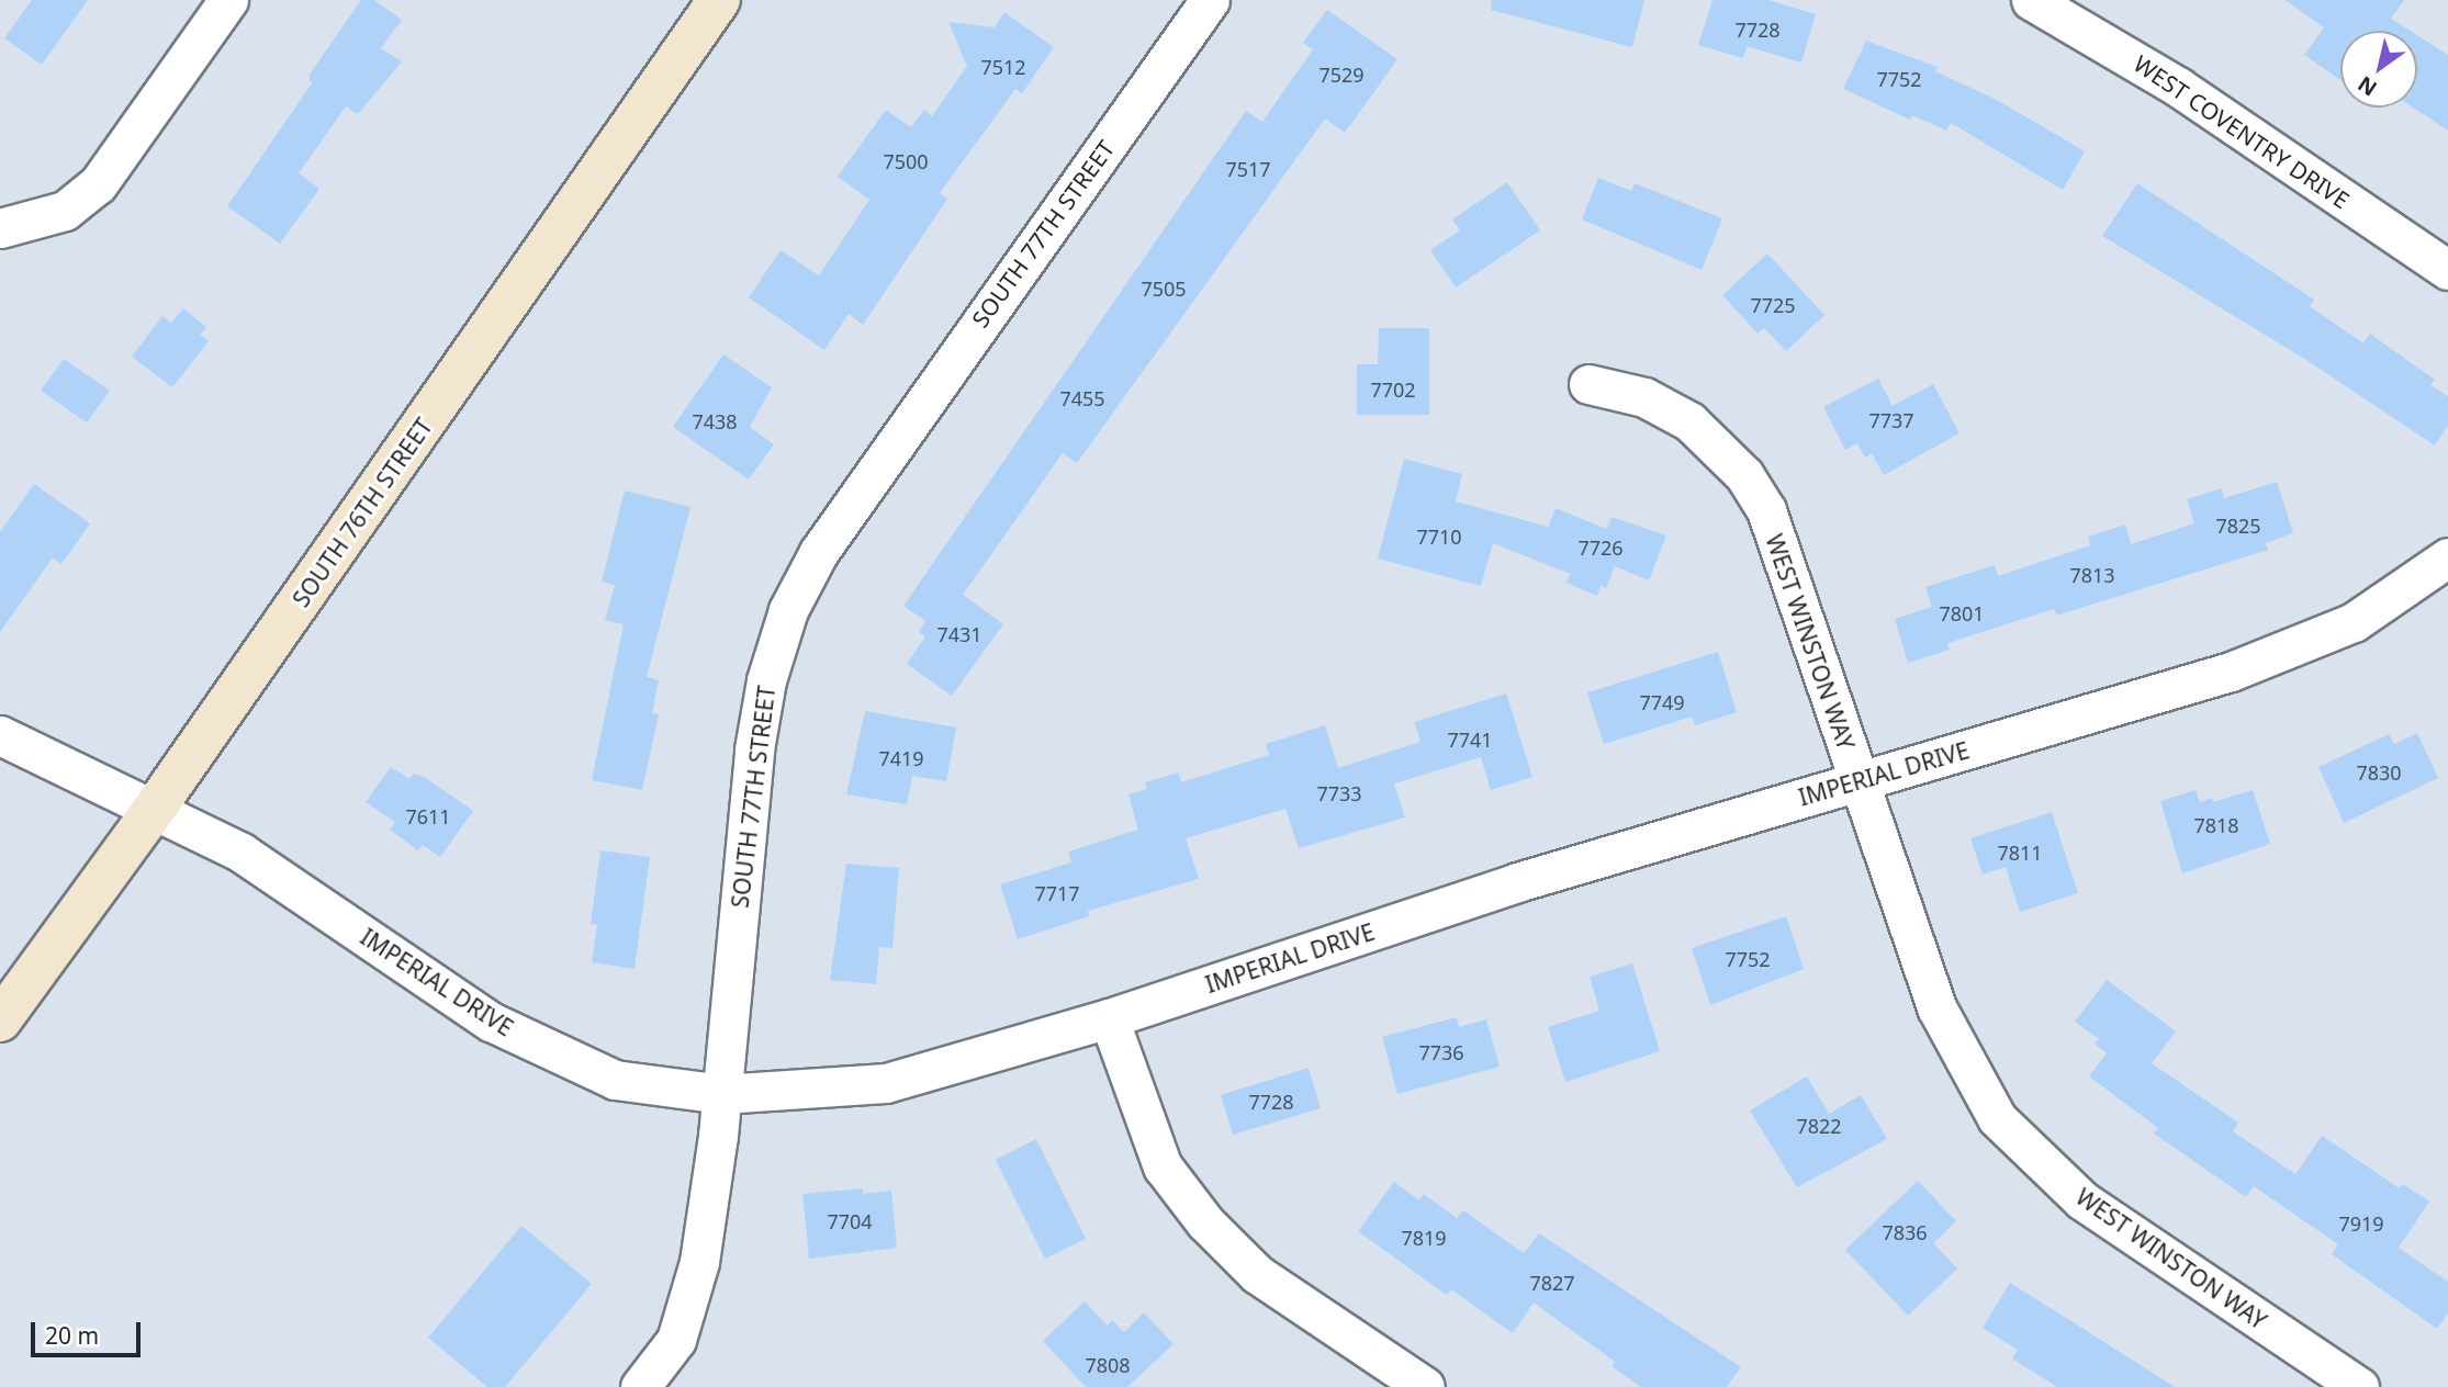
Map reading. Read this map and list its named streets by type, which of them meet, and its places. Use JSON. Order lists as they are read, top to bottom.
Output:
{
  "streets": {
    "main road": ["SOUTH 76TH STREET"],
    "street": [
      "WEST COVENTRY DRIVE",
      "SOUTH 77TH STREET",
      "WEST WINSTON WAY",
      "IMPERIAL DRIVE"
    ]
  },
  "crossings": [
    ["SOUTH 77TH STREET", "IMPERIAL DRIVE"],
    ["SOUTH 76TH STREET", "IMPERIAL DRIVE"],
    ["WEST WINSTON WAY", "IMPERIAL DRIVE"]
  ],
  "house_numbers": [
    "7728",
    "7512",
    "7529",
    "7752",
    "7500",
    "7517",
    "7505",
    "7725",
    "7702",
    "7455",
    "7737",
    "7438",
    "7825",
    "7710",
    "7726",
    "7813",
    "7801",
    "7431",
    "7749",
    "7741",
    "7419",
    "7830",
    "7733",
    "7611",
    "7818",
    "7811",
    "7717",
    "7752",
    "7736",
    "7728",
    "7822",
    "7704",
    "7919",
    "7836",
    "7819",
    "7827",
    "7808"
  ],
  "scale_bar": "20 m",
  "north": "bottom left"
}
